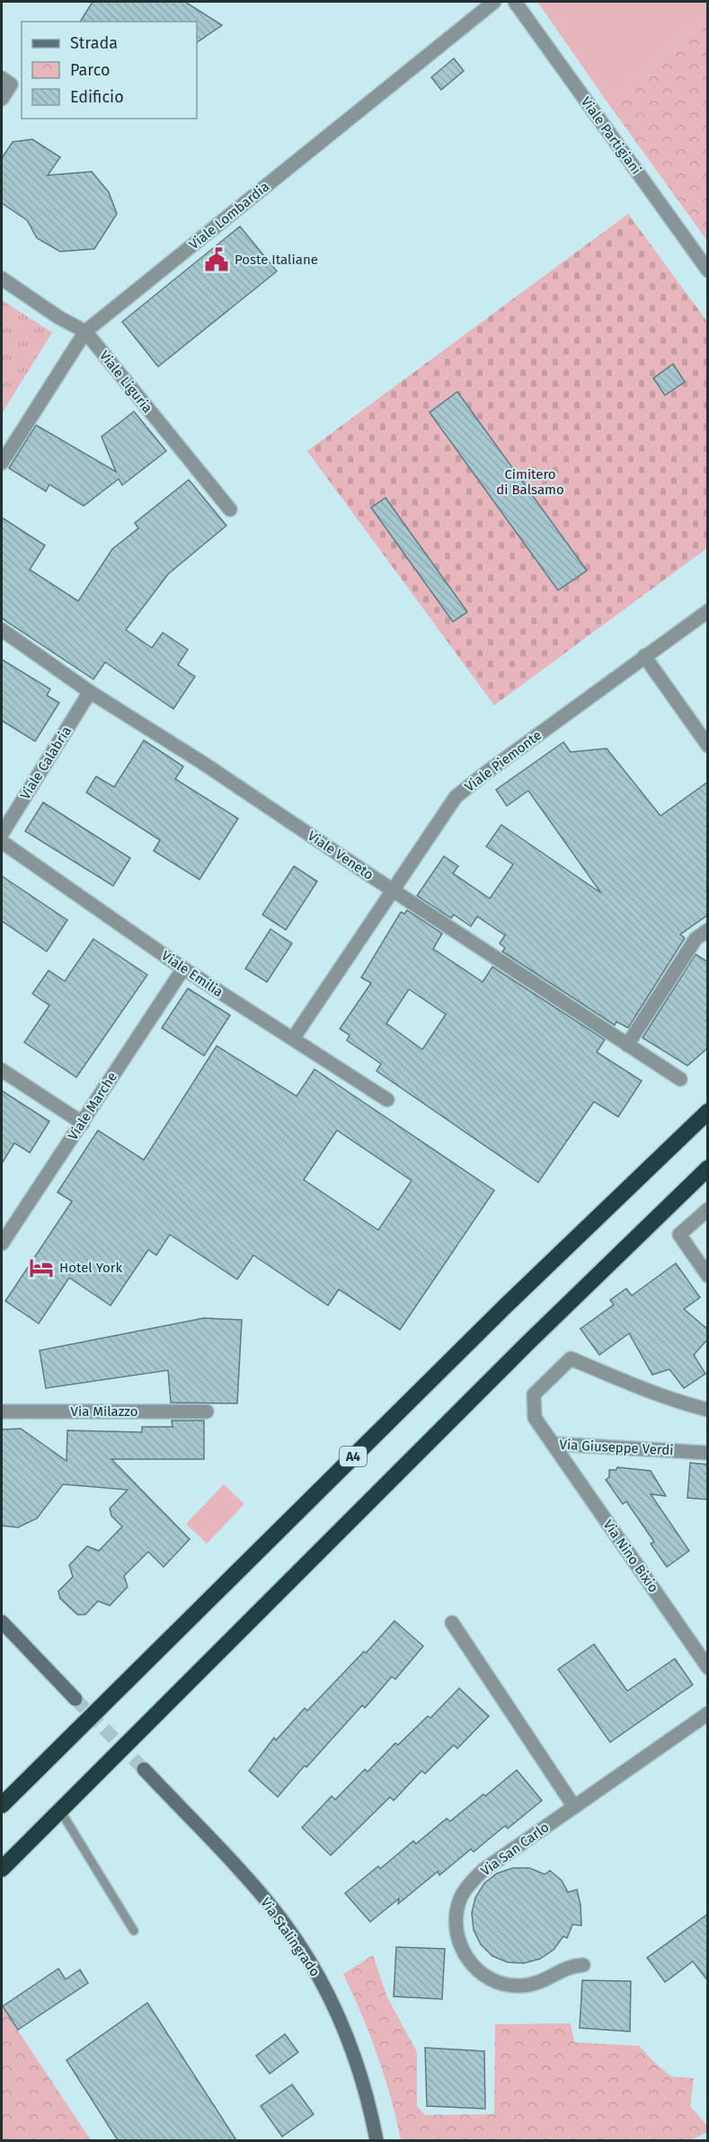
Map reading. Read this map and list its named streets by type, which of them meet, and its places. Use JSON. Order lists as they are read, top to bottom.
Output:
{
  "streets": {
    "highway": ["A4"],
    "main road": ["Via Stalingrado"],
    "street": [
      "Viale Partigiani",
      "Viale Lombardia",
      "Viale Liguria",
      "Viale Piemonte",
      "Viale Calabria",
      "Viale Veneto",
      "Viale Emilia",
      "Viale Marche",
      "Via Milazzo",
      "Via Giuseppe Verdi",
      "Via Nino Bixio",
      "Via San Carlo"
    ]
  },
  "crossings": [
    ["Viale Lombardia", "Viale Liguria"],
    ["Viale Piemonte", "Viale Veneto"],
    ["Viale Piemonte", "Viale Emilia"],
    ["Viale Calabria", "Viale Veneto"],
    ["Viale Emilia", "Viale Marche"],
    ["Via Giuseppe Verdi", "Via Nino Bixio"]
  ],
  "parks": ["Cimitero di Balsamo"],
  "places": {
    "public building": ["Poste Italiane"],
    "hotel": ["Hotel York"]
  },
  "legend": ["Strada", "Parco", "Edificio"]
}
